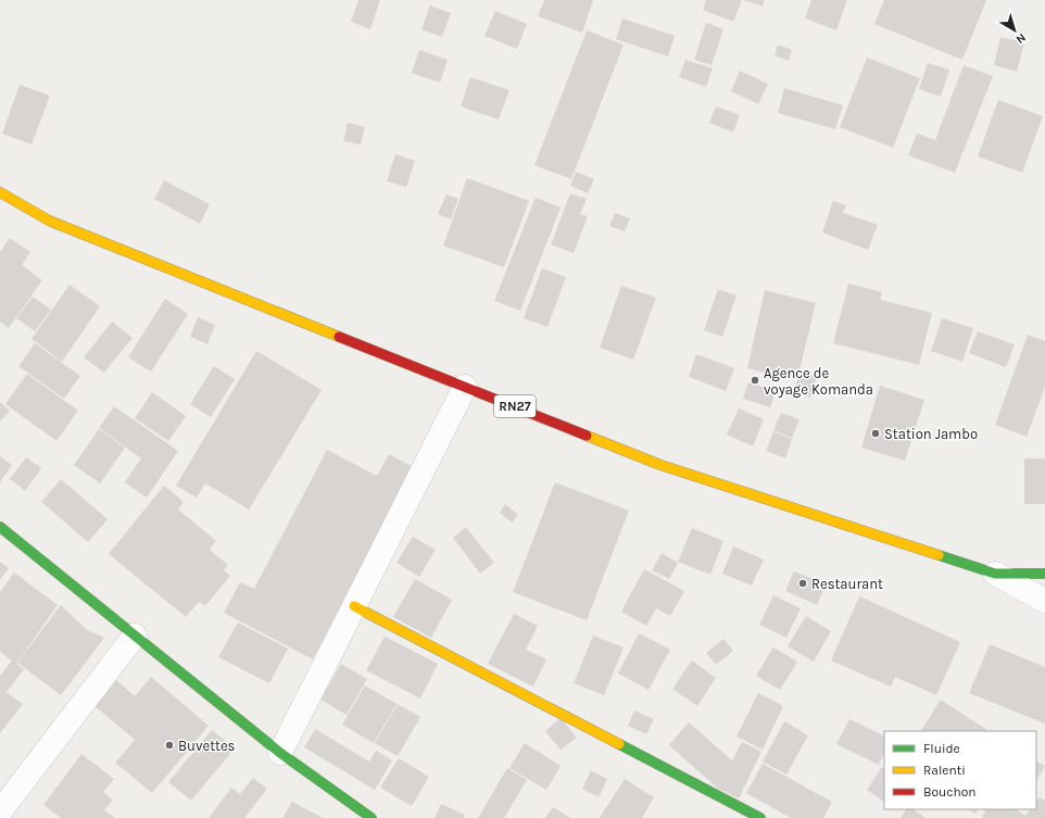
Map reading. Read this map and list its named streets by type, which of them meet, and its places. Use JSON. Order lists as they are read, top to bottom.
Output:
{
  "streets": {
    "main road": ["RN27"]
  },
  "places": [
    "Agence de voyage Komanda",
    "Station Jambo",
    "Restaurant",
    "Buvettes"
  ],
  "legend": ["Fluide", "Ralenti", "Bouchon"],
  "north": "bottom right"
}
